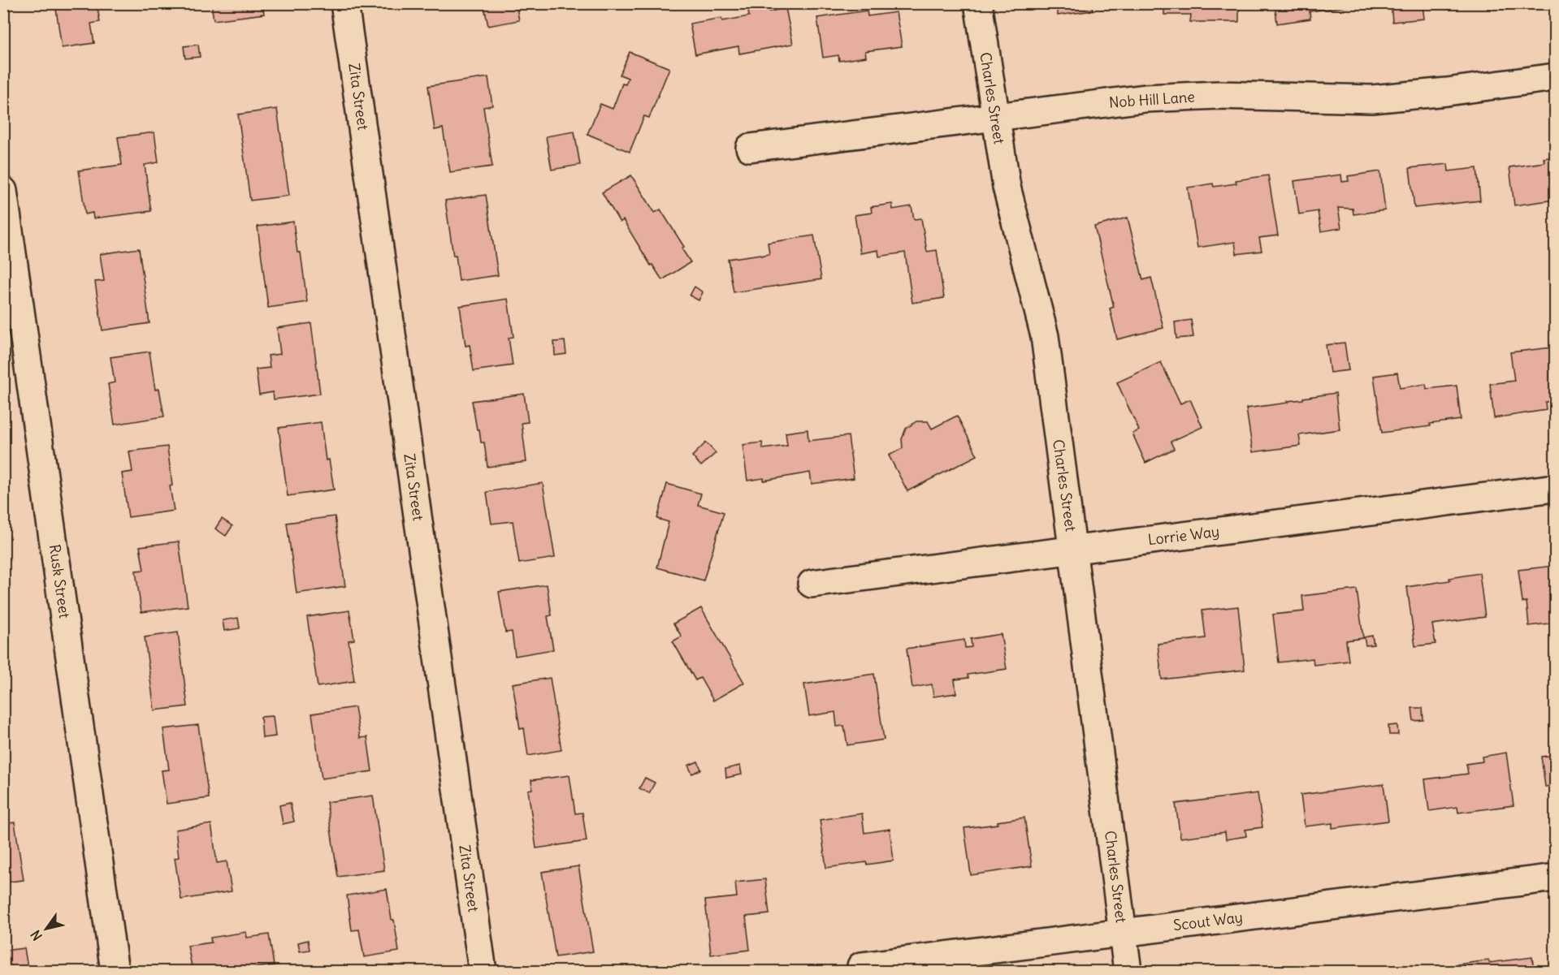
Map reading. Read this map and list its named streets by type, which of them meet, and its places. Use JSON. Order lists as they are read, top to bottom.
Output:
{
  "streets": {
    "street": [
      "Zita Street",
      "Charles Street",
      "Nob Hill Lane",
      "Lorrie Way",
      "Rusk Street",
      "Scout Way"
    ]
  },
  "crossings": [
    ["Charles Street", "Nob Hill Lane"],
    ["Charles Street", "Lorrie Way"],
    ["Charles Street", "Scout Way"]
  ],
  "north": "bottom left"
}
